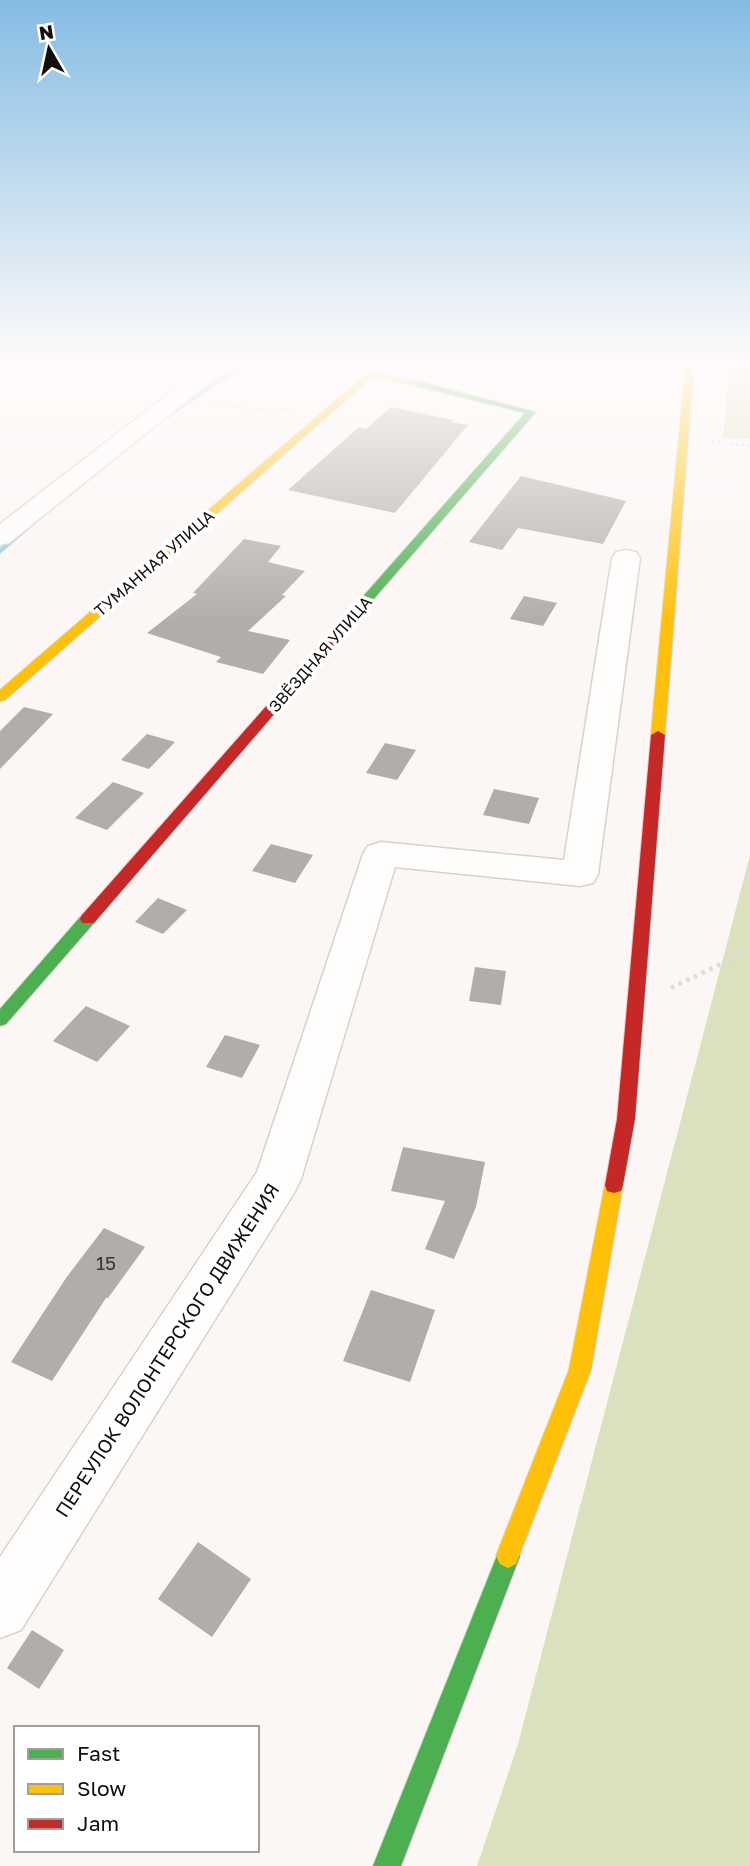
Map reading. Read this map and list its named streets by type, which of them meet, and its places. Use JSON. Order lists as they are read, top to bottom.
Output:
{
  "streets": {
    "street": ["ТУМАННАЯ УЛИЦА", "ЗВЁЗДНАЯ УЛИЦА", "ПЕРЕУЛОК ВОЛОНТЕРСКОГО ДВИЖЕНИЯ"]
  },
  "house_numbers": ["15"],
  "legend": ["Fast", "Slow", "Jam"],
  "north": "top"
}
